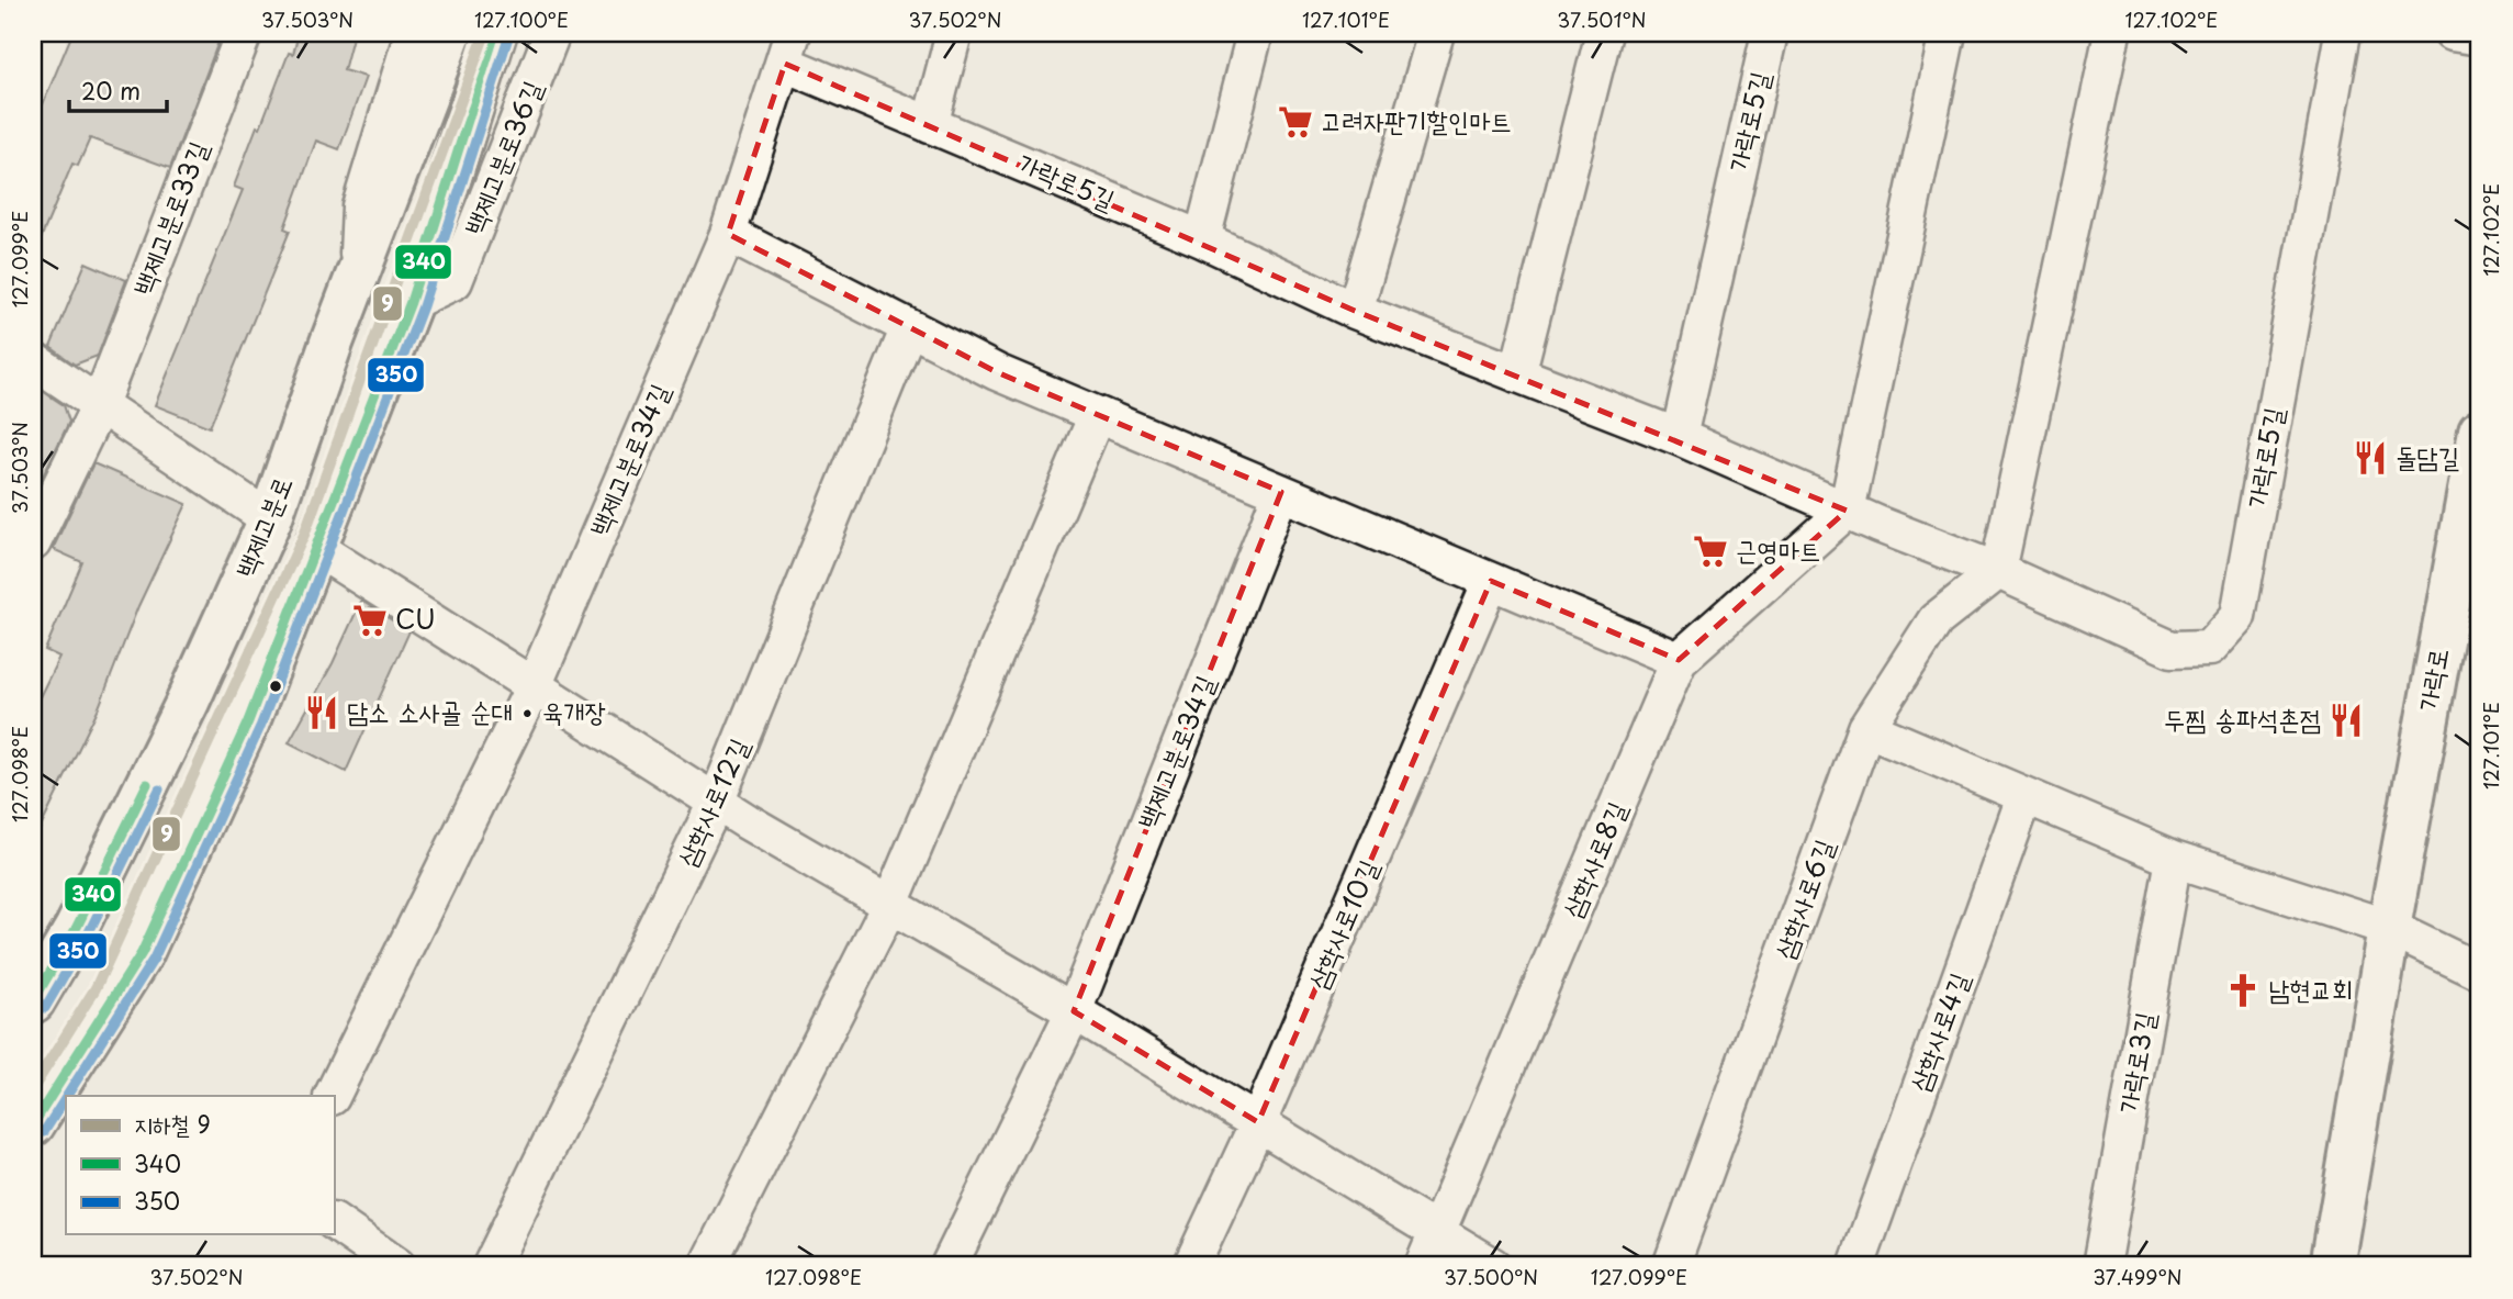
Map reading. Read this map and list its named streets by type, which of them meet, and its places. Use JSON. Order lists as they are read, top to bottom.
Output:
{
  "streets": {
    "main road": ["백제고분로", "가락로"],
    "street": [
      "가락로5길",
      "백제고분로36길",
      "백제고분로33길",
      "백제고분로34길",
      "삼학사로12길",
      "삼학사로8길",
      "삼학사로6길",
      "삼학사로10길",
      "삼학사로4길",
      "가락로3길"
    ]
  },
  "crossings": [
    ["가락로5길", "백제고분로34길"],
    ["가락로5길", "삼학사로8길"],
    ["가락로5길", "삼학사로6길"],
    ["백제고분로36길", "백제고분로"]
  ],
  "places": {
    "supermarket": ["고려자판기할인마트", "근영마트", "CU"],
    "restaurant": ["돌담길", "담소 소사골 순대 • 육개장", "두찜 송파석촌점"],
    "church": ["남현교회"]
  },
  "lines": ["metro line 9", "transit line 340", "transit line 350"],
  "legend": ["지하철 9", "340", "350"],
  "scale_bar": "20 m",
  "coordinates": [
    "37.503°N",
    "127.100°E",
    "37.502°N",
    "127.101°E",
    "37.501°N",
    "127.102°E",
    "127.099°E",
    "127.098°E",
    "37.500°N",
    "37.499°N"
  ]
}
